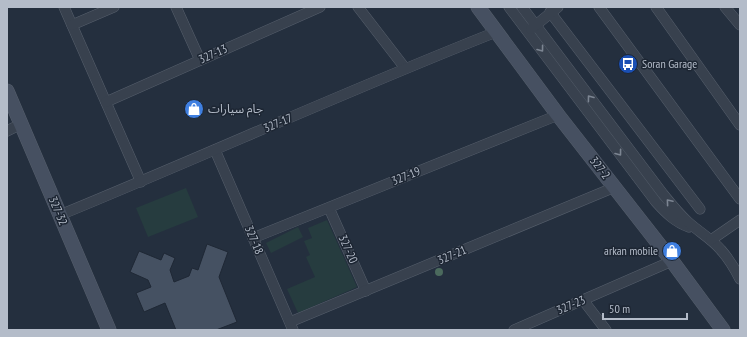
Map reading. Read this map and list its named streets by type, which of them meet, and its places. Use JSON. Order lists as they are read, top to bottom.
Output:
{
  "streets": {
    "street": [
      "327-13",
      "327-17",
      "327-2",
      "327-19",
      "327-32",
      "327-18",
      "327-20",
      "327-21",
      "327-23"
    ]
  },
  "crossings": [
    ["327-17", "327-2"],
    ["327-17", "327-32"],
    ["327-17", "327-18"],
    ["327-2", "327-19"],
    ["327-2", "327-21"],
    ["327-2", "327-23"],
    ["327-19", "327-18"],
    ["327-19", "327-20"],
    ["327-18", "327-21"],
    ["327-20", "327-21"]
  ],
  "places": {
    "bus stop": ["Soran Garage"],
    "shop": ["جام سيارات", "arkan mobile"]
  },
  "scale_bar": "50 m"
}
